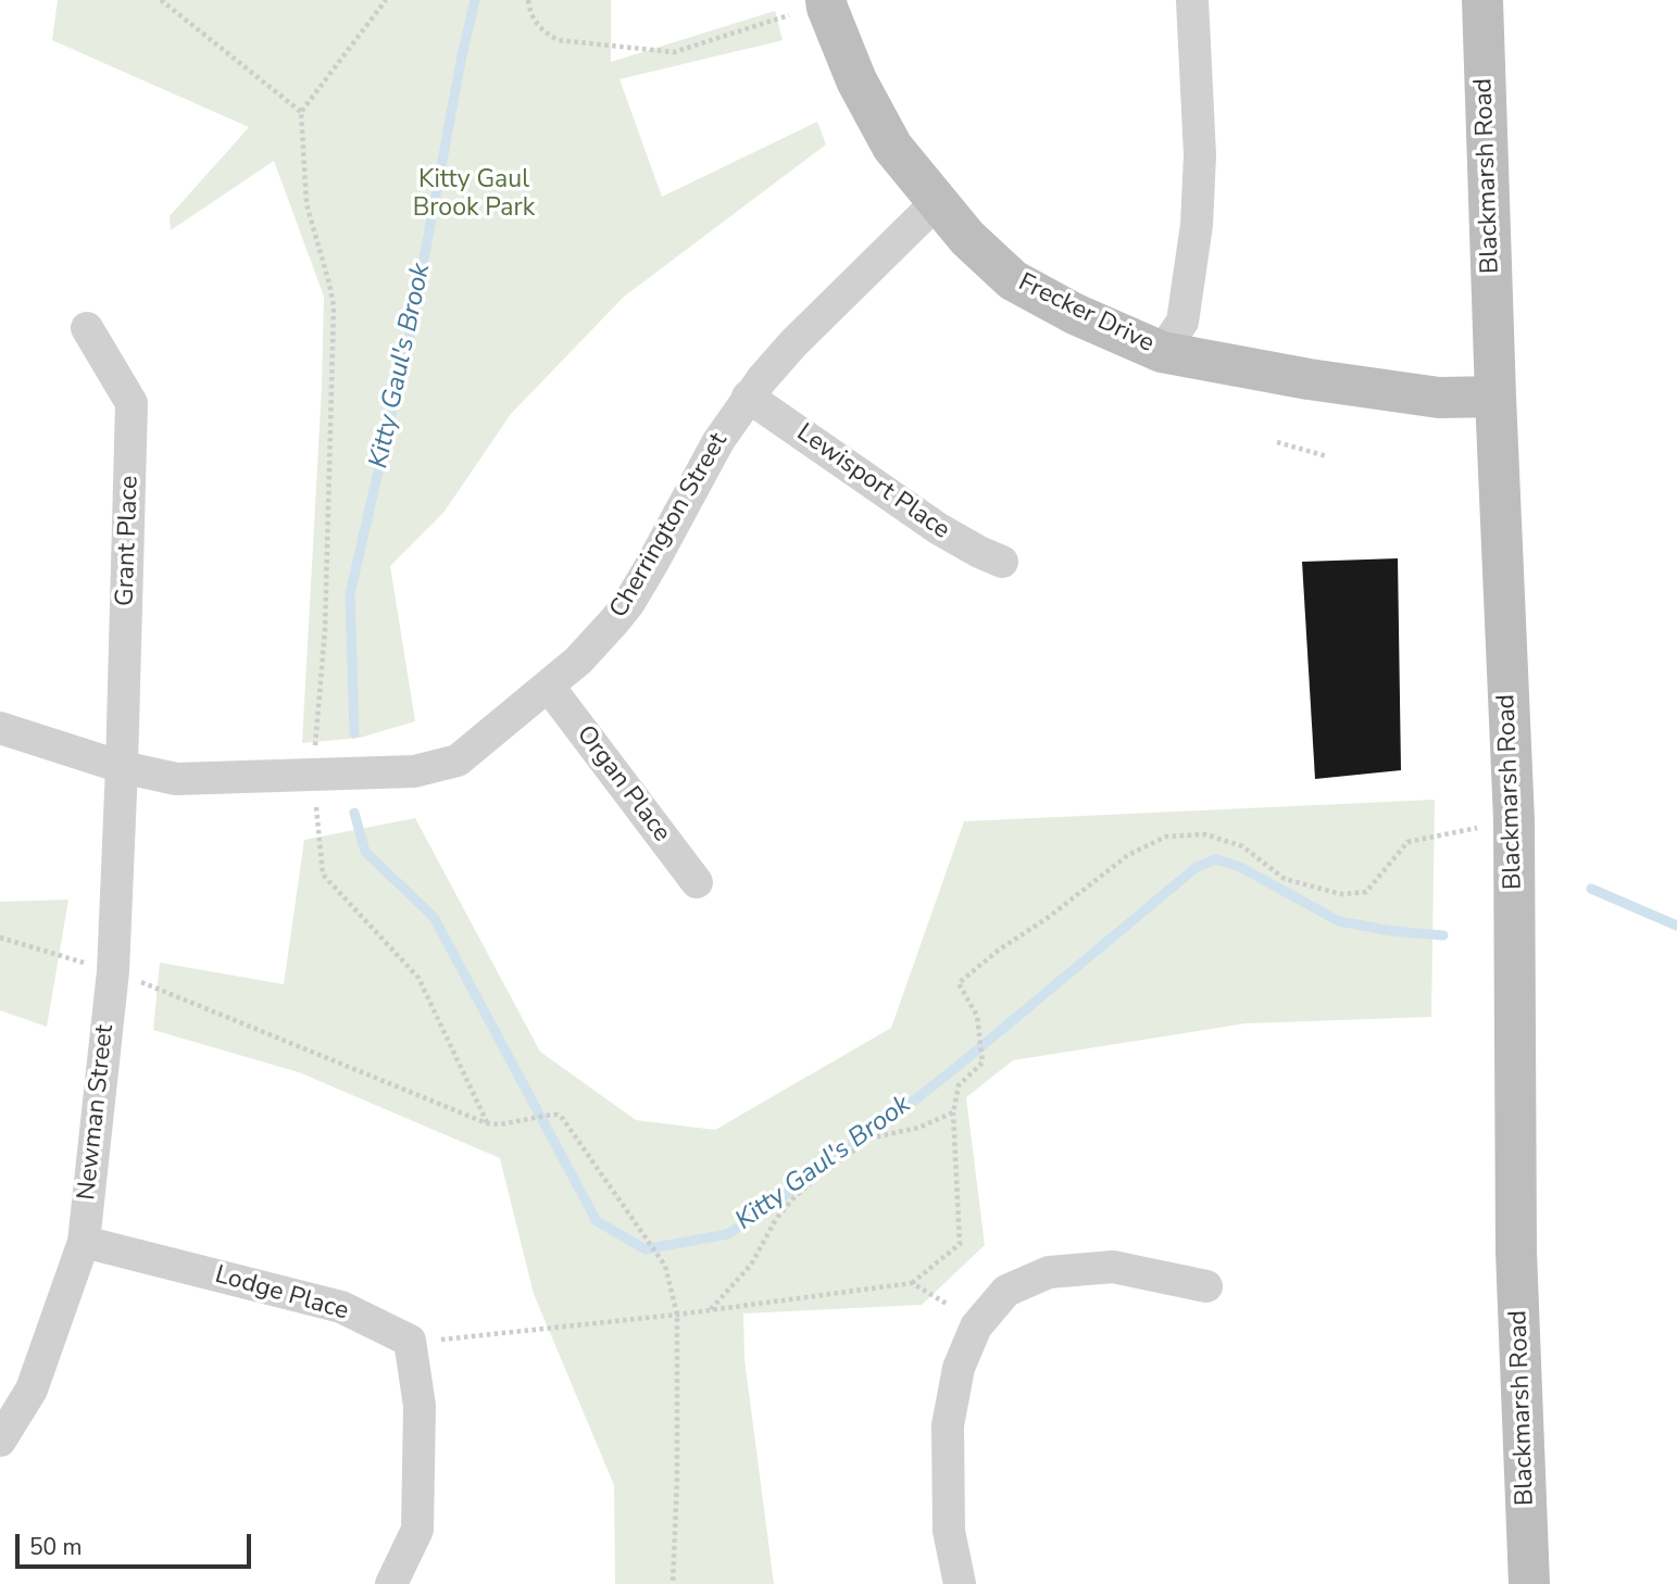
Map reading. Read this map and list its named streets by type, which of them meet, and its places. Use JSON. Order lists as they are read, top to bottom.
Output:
{
  "streets": {
    "main road": ["Blackmarsh Road", "Frecker Drive"],
    "street": [
      "Lewisport Place",
      "Cherrington Street",
      "Grant Place",
      "Organ Place",
      "Newman Street",
      "Lodge Place"
    ]
  },
  "crossings": [
    ["Blackmarsh Road", "Frecker Drive"],
    ["Frecker Drive", "Cherrington Street"],
    ["Lewisport Place", "Cherrington Street"],
    ["Cherrington Street", "Grant Place"],
    ["Cherrington Street", "Organ Place"],
    ["Cherrington Street", "Newman Street"],
    ["Grant Place", "Newman Street"],
    ["Newman Street", "Lodge Place"]
  ],
  "water": ["Kitty Gaul's Brook"],
  "parks": ["Kitty Gaul Brook Park"],
  "scale_bar": "50 m"
}
